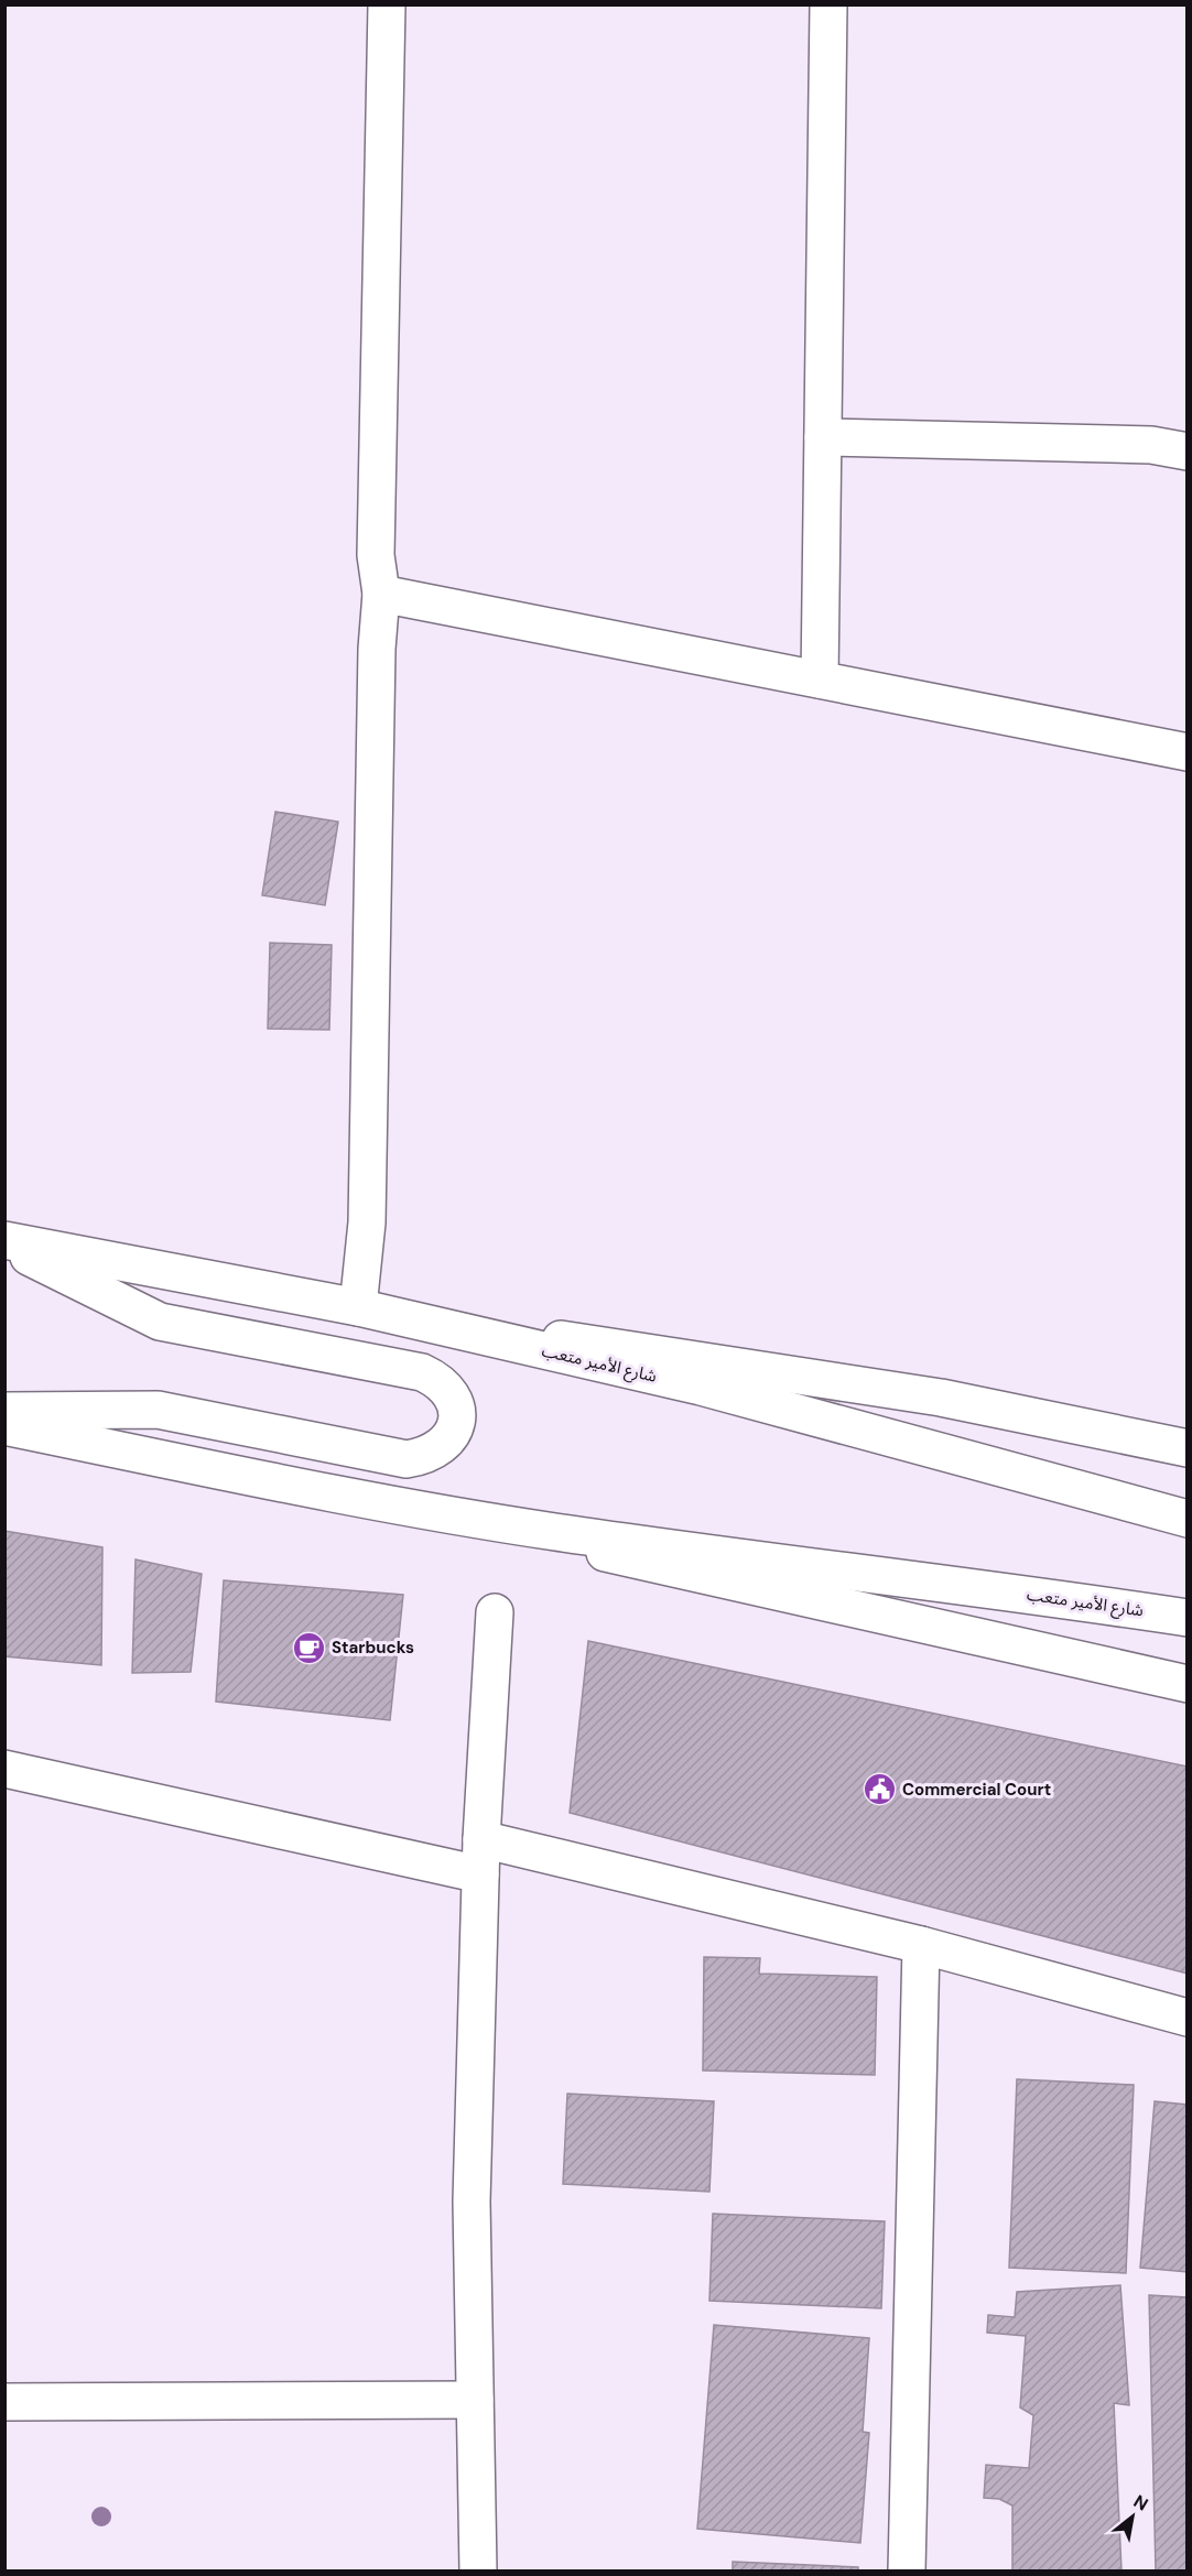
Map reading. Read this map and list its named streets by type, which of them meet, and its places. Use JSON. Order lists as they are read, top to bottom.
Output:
{
  "streets": {
    "street": ["شارع الأمير متعب"]
  },
  "places": {
    "cafe": ["Starbucks"],
    "public building": ["Commercial Court"]
  },
  "north": "top right"
}
